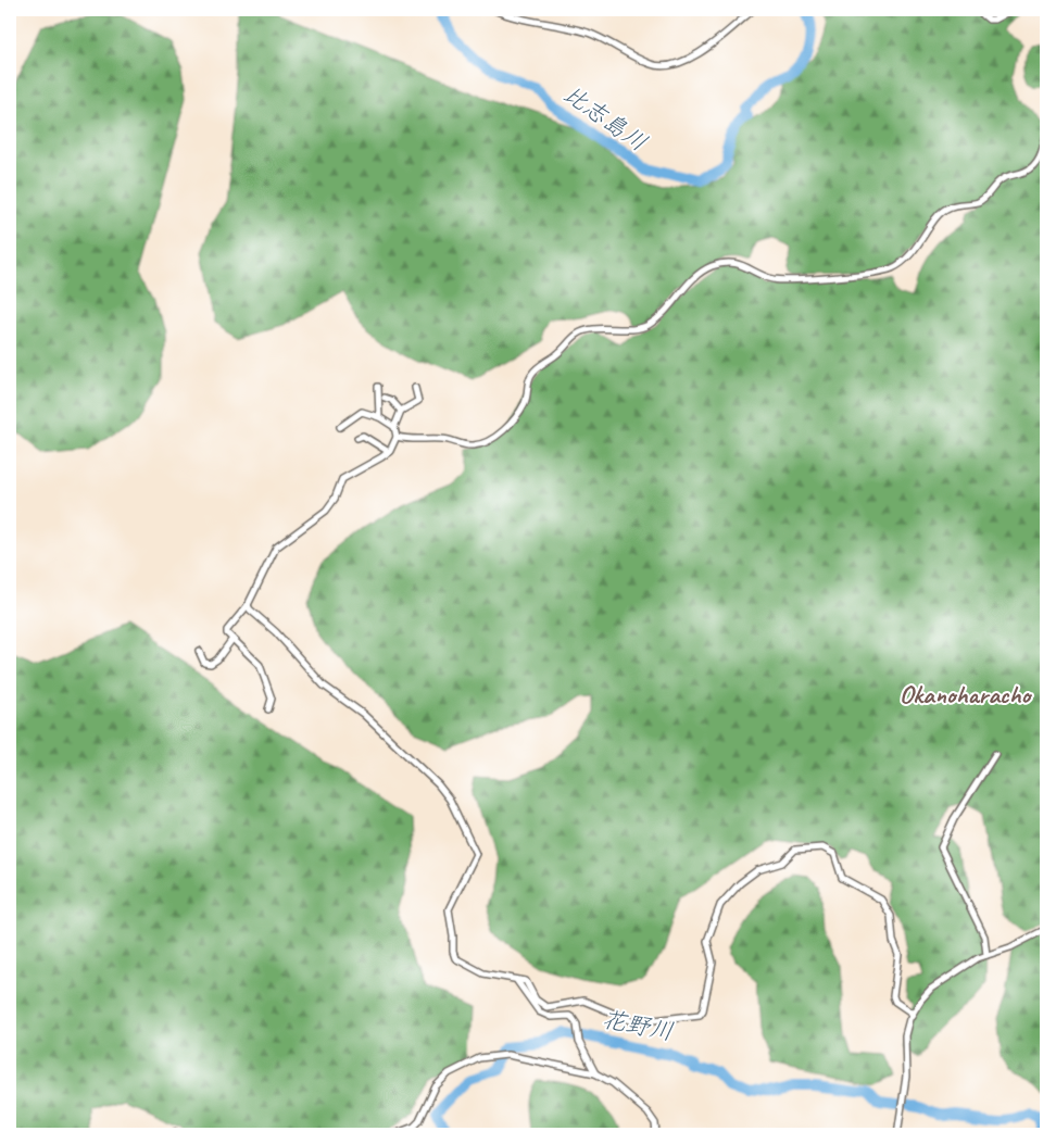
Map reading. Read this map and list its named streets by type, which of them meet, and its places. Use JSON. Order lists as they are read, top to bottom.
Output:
{
  "districts": ["Okanoharacho"],
  "water": ["比志島川", "花野川"]
}
